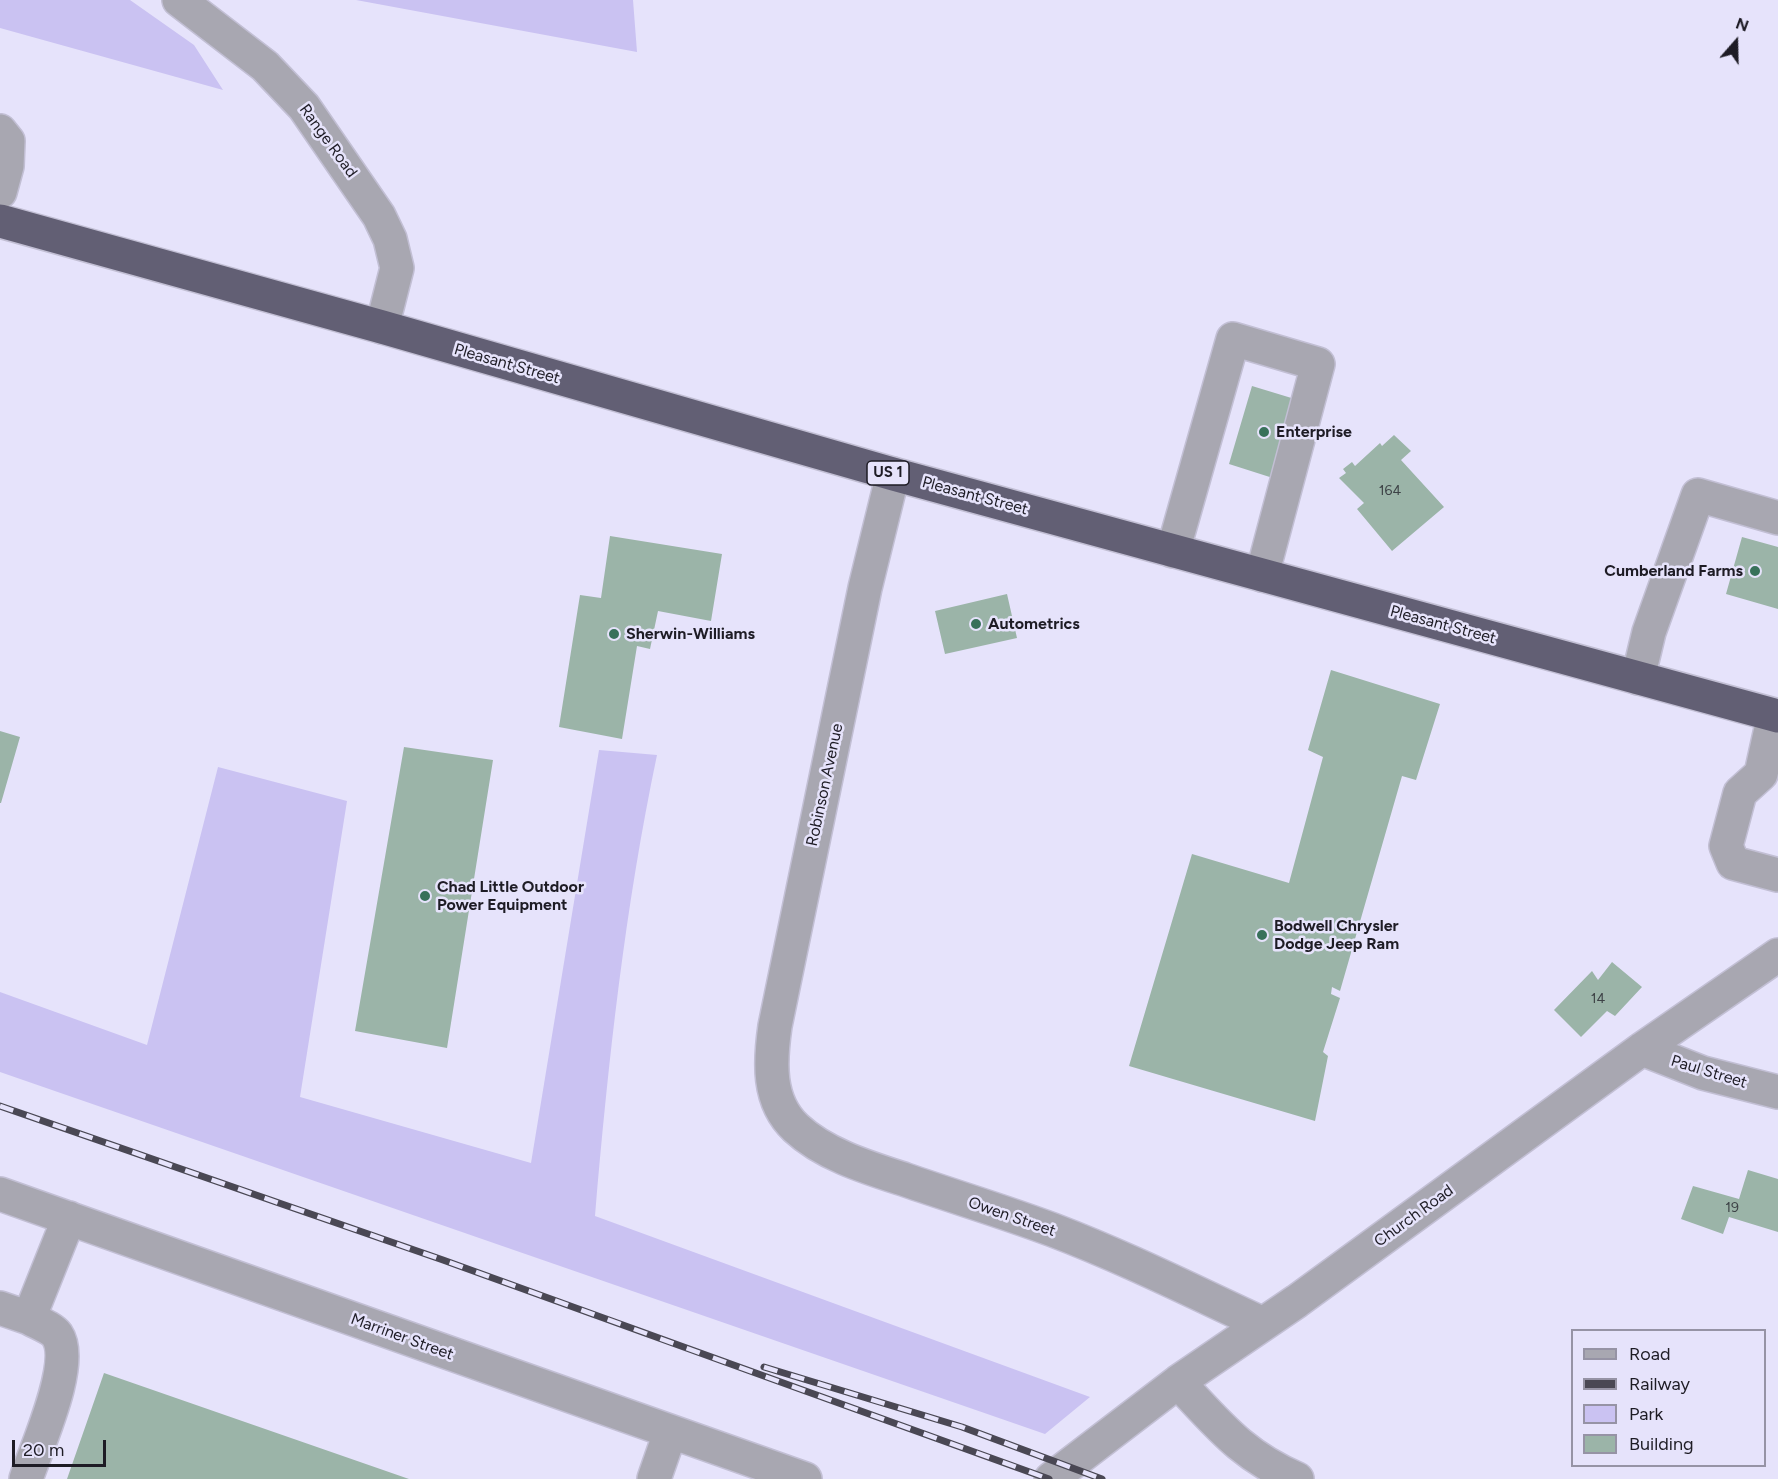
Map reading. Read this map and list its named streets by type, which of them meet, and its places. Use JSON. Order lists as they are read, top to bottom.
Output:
{
  "streets": {
    "highway": ["Pleasant Street", "US 1"],
    "street": [
      "Range Road",
      "Robinson Avenue",
      "Paul Street",
      "Church Road",
      "Owen Street",
      "Marriner Street"
    ]
  },
  "crossings": [
    ["Range Road", "Pleasant Street"],
    ["Pleasant Street", "Robinson Avenue"],
    ["Robinson Avenue", "Owen Street"],
    ["Paul Street", "Church Road"],
    ["Church Road", "Owen Street"]
  ],
  "places": [
    "Enterprise",
    "Cumberland Farms",
    "Autometrics",
    "Sherwin-Williams",
    "Chad Little Outdoor Power Equipment",
    "Bodwell Chrysler Dodge Jeep Ram"
  ],
  "house_numbers": ["164", "14", "19"],
  "legend": [
    "Road",
    "Railway",
    "Park",
    "Building"
  ],
  "scale_bar": "20 m",
  "north": "top"
}
